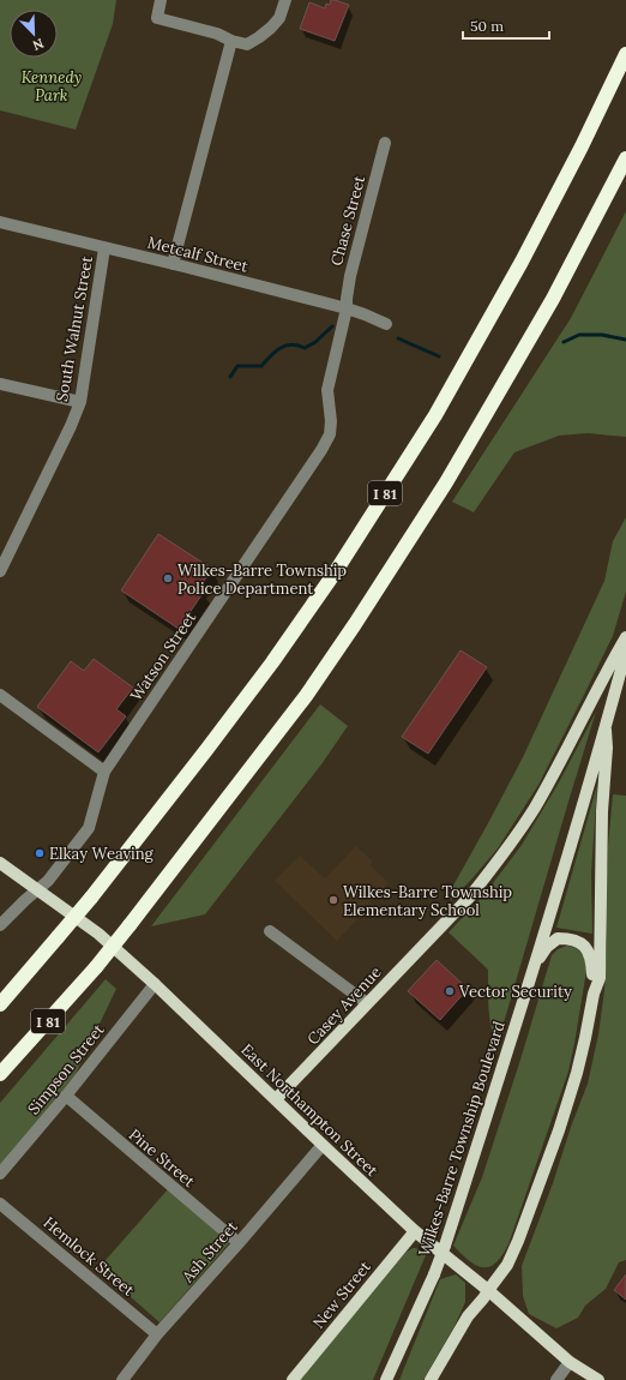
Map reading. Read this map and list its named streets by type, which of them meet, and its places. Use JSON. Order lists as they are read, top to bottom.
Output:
{
  "streets": {
    "highway": ["I 81"],
    "main road": [
      "Casey Avenue",
      "East Northampton Street",
      "Wilkes-Barre Township Boulevard",
      "New Street"
    ],
    "street": [
      "Chase Street",
      "Metcalf Street",
      "South Walnut Street",
      "Watson Street",
      "Simpson Street",
      "Pine Street",
      "Ash Street",
      "Hemlock Street"
    ]
  },
  "crossings": [
    ["Chase Street", "Metcalf Street"],
    ["Chase Street", "Watson Street"],
    ["Metcalf Street", "South Walnut Street"],
    ["Metcalf Street", "Watson Street"],
    ["Watson Street", "East Northampton Street"],
    ["Casey Avenue", "East Northampton Street"],
    ["Simpson Street", "East Northampton Street"],
    ["Simpson Street", "Pine Street"],
    ["East Northampton Street", "Ash Street"],
    ["East Northampton Street", "New Street"],
    ["Pine Street", "Ash Street"],
    ["Ash Street", "Hemlock Street"]
  ],
  "parks": ["Kennedy Park"],
  "places": [
    "Wilkes-Barre Township Police Department",
    "Elkay Weaving",
    "Wilkes-Barre Township Elementary School",
    "Vector Security"
  ],
  "scale_bar": "50 m",
  "north": "bottom right"
}
